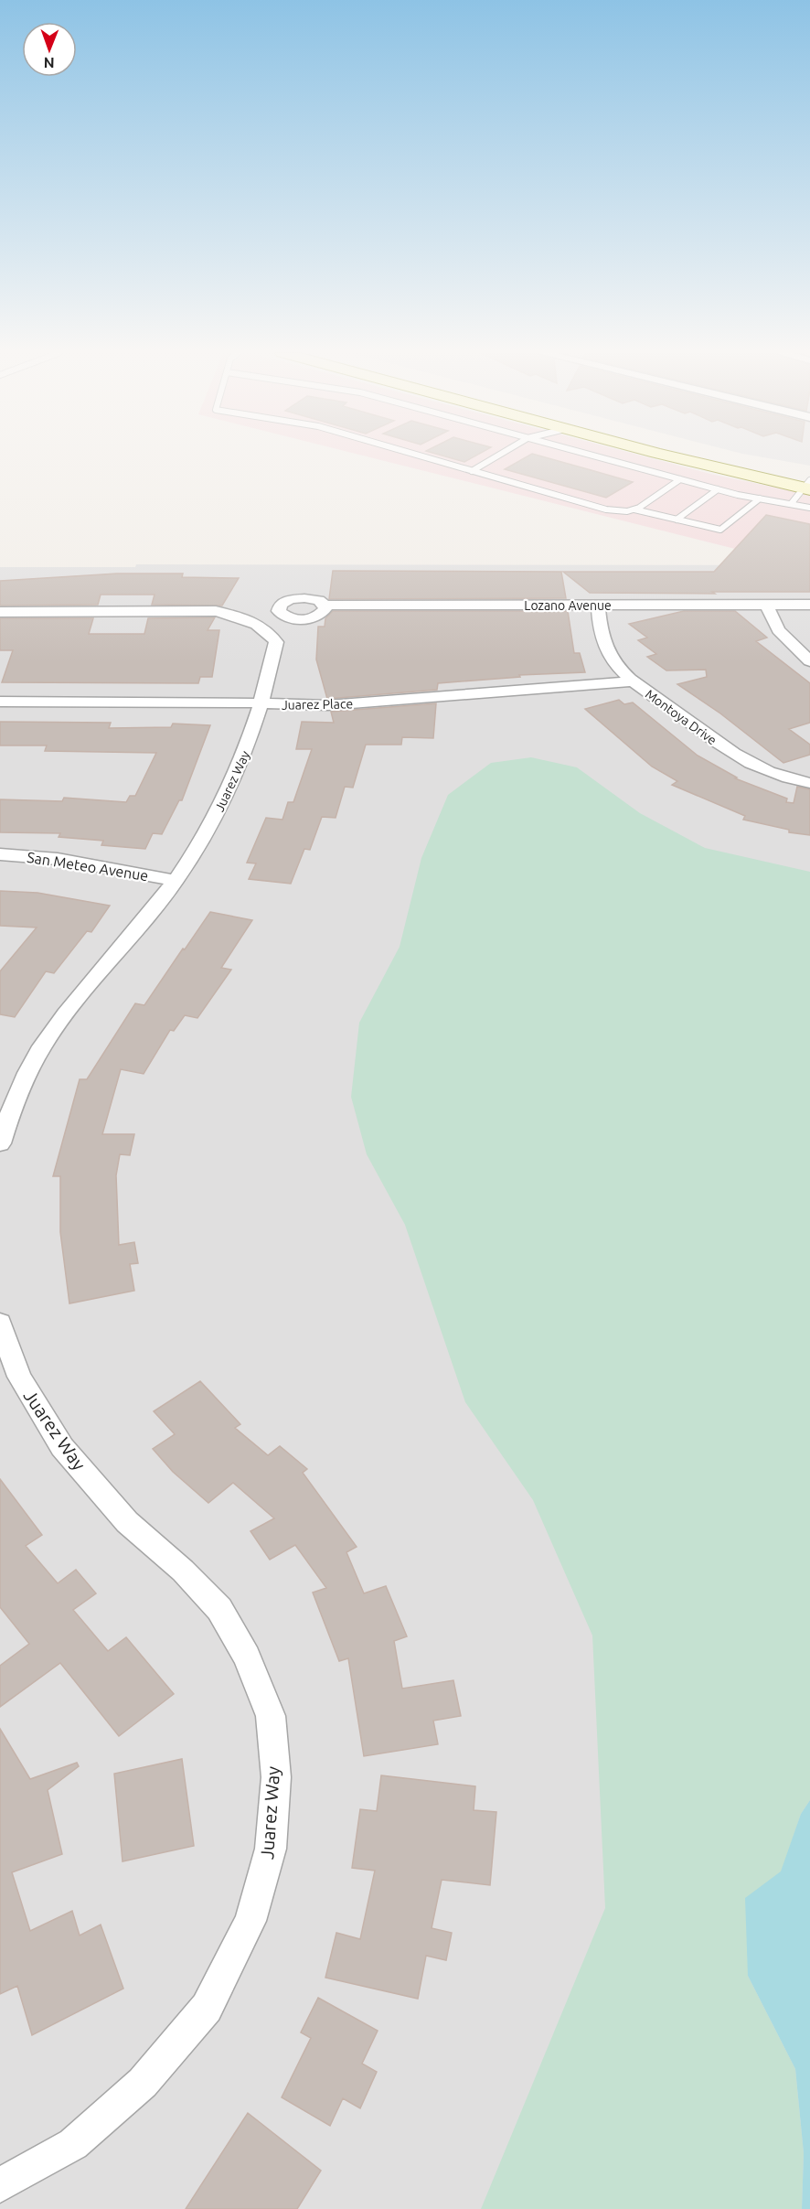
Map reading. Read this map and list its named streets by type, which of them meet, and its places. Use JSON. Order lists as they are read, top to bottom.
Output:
{
  "streets": {
    "street": [
      "Lozano Avenue",
      "Juarez Place",
      "Montoya Drive",
      "Juarez Way",
      "San Meteo Avenue"
    ]
  },
  "crossings": [
    ["Lozano Avenue", "Montoya Drive"],
    ["Juarez Place", "Montoya Drive"],
    ["Juarez Place", "Juarez Way"],
    ["Juarez Way", "San Meteo Avenue"]
  ],
  "north": "bottom"
}
